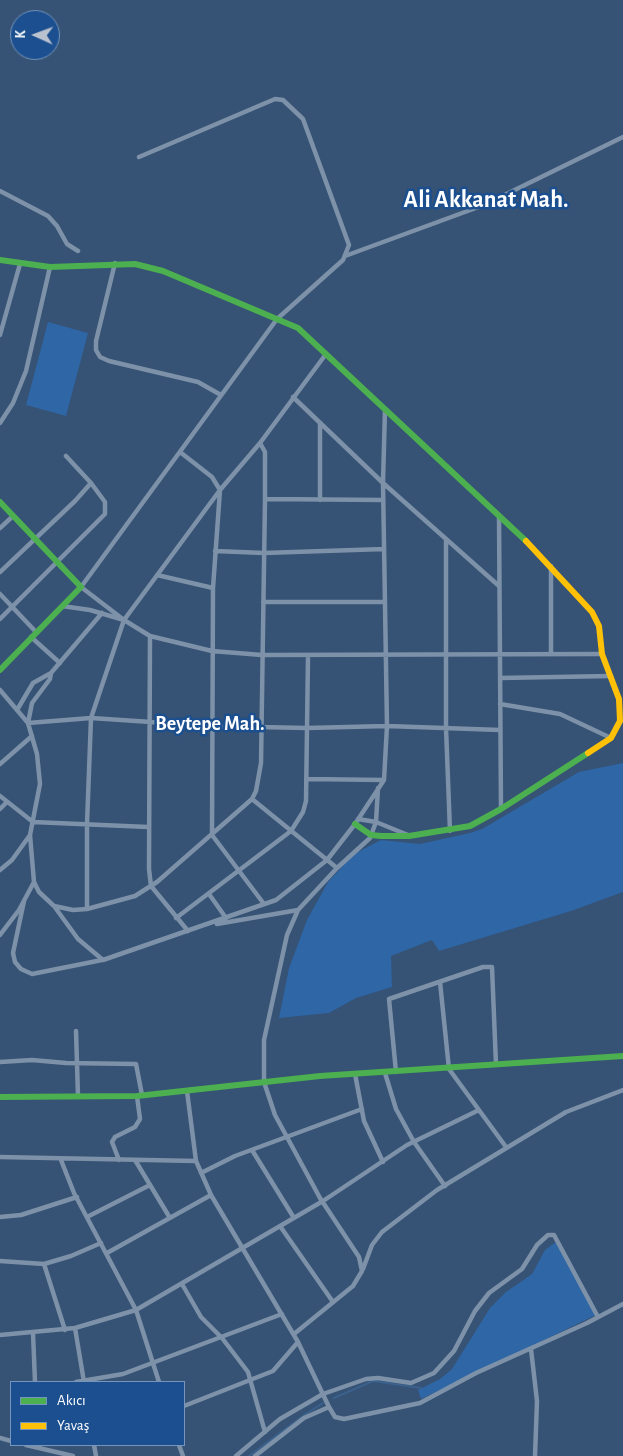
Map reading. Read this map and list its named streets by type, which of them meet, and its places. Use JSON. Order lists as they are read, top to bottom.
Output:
{
  "districts": ["Ali Akkanat Mah.", "Beytepe Mah."],
  "legend": ["Akıcı", "Yavaş"],
  "north": "left"
}
